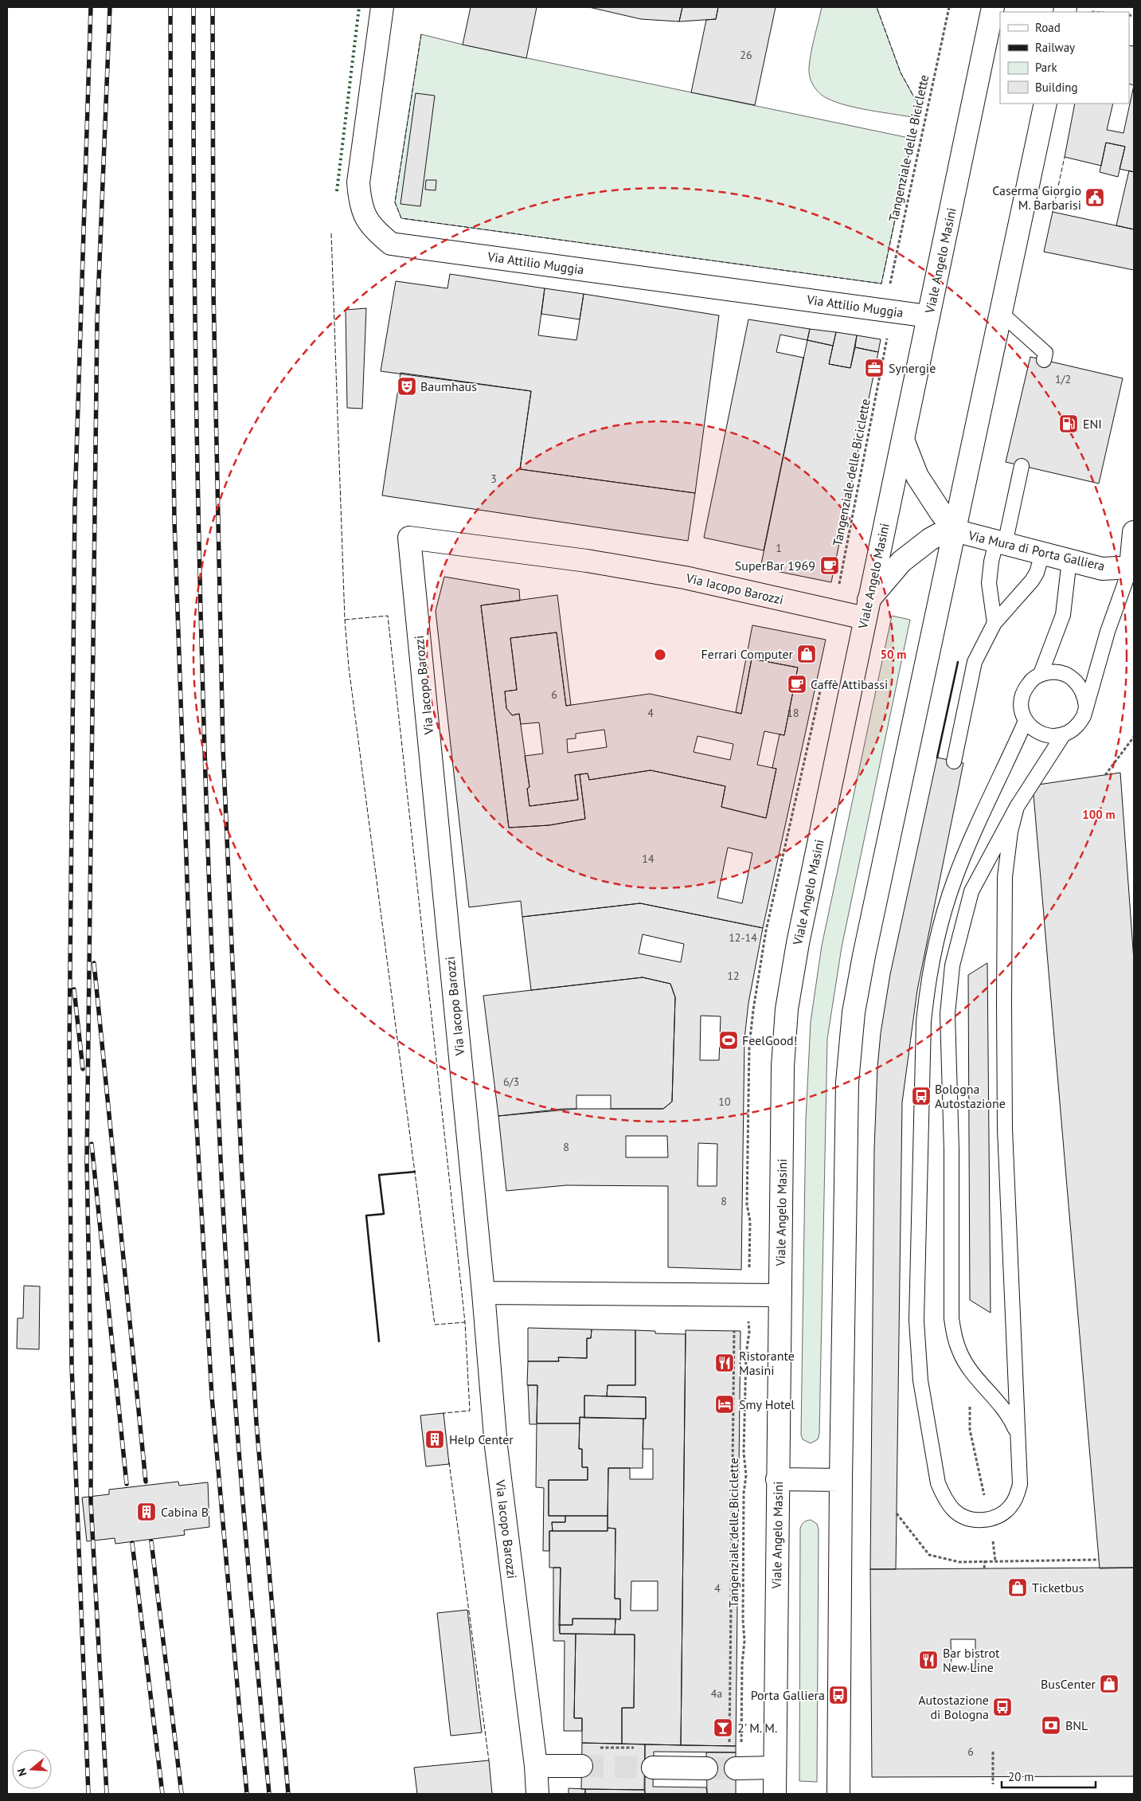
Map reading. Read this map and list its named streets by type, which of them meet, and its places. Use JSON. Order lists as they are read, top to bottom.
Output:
{
  "streets": {
    "main road": [
      "Viale Angelo Masini",
      "Via Attilio Muggia",
      "Via Mura di Porta Galliera",
      "Via Iacopo Barozzi"
    ],
    "path": ["Tangenziale delle Biciclette"]
  },
  "crossings": [
    ["Viale Angelo Masini", "Via Attilio Muggia"],
    ["Viale Angelo Masini", "Via Mura di Porta Galliera"],
    ["Viale Angelo Masini", "Via Iacopo Barozzi"],
    ["Via Mura di Porta Galliera", "Via Iacopo Barozzi"]
  ],
  "places": {
    "public building": ["Caserma Giorgio M. Barbarisi"],
    "office": ["Synergie"],
    "theatre": ["Baumhaus"],
    "fuel station": ["ENI"],
    "cafe": ["SuperBar 1969", "Caffè Attibassi"],
    "shop": ["Ferrari Computer", "Ticketbus", "BusCenter"],
    "sports": ["FeelGood!"],
    "bus stop": ["Bologna Autostazione", "Porta Galliera", "Autostazione di Bologna"],
    "restaurant": ["Ristorante Masini", "Bar bistrot New Line"],
    "hotel": ["Smy Hotel"],
    "building": ["Help Center", "Cabina B"],
    "bank": ["BNL"],
    "bar": ["2' M. M."]
  },
  "house_numbers": [
    "26",
    "1/2",
    "3",
    "1",
    "6",
    "4",
    "18",
    "14",
    "12-14",
    "12",
    "6/3",
    "10",
    "8",
    "8",
    "4",
    "4a",
    "6"
  ],
  "legend": [
    "Road",
    "Railway",
    "Park",
    "Building"
  ],
  "scale_bar": "20 m",
  "north": "left",
  "rings": ["50 m", "100 m"]
}
